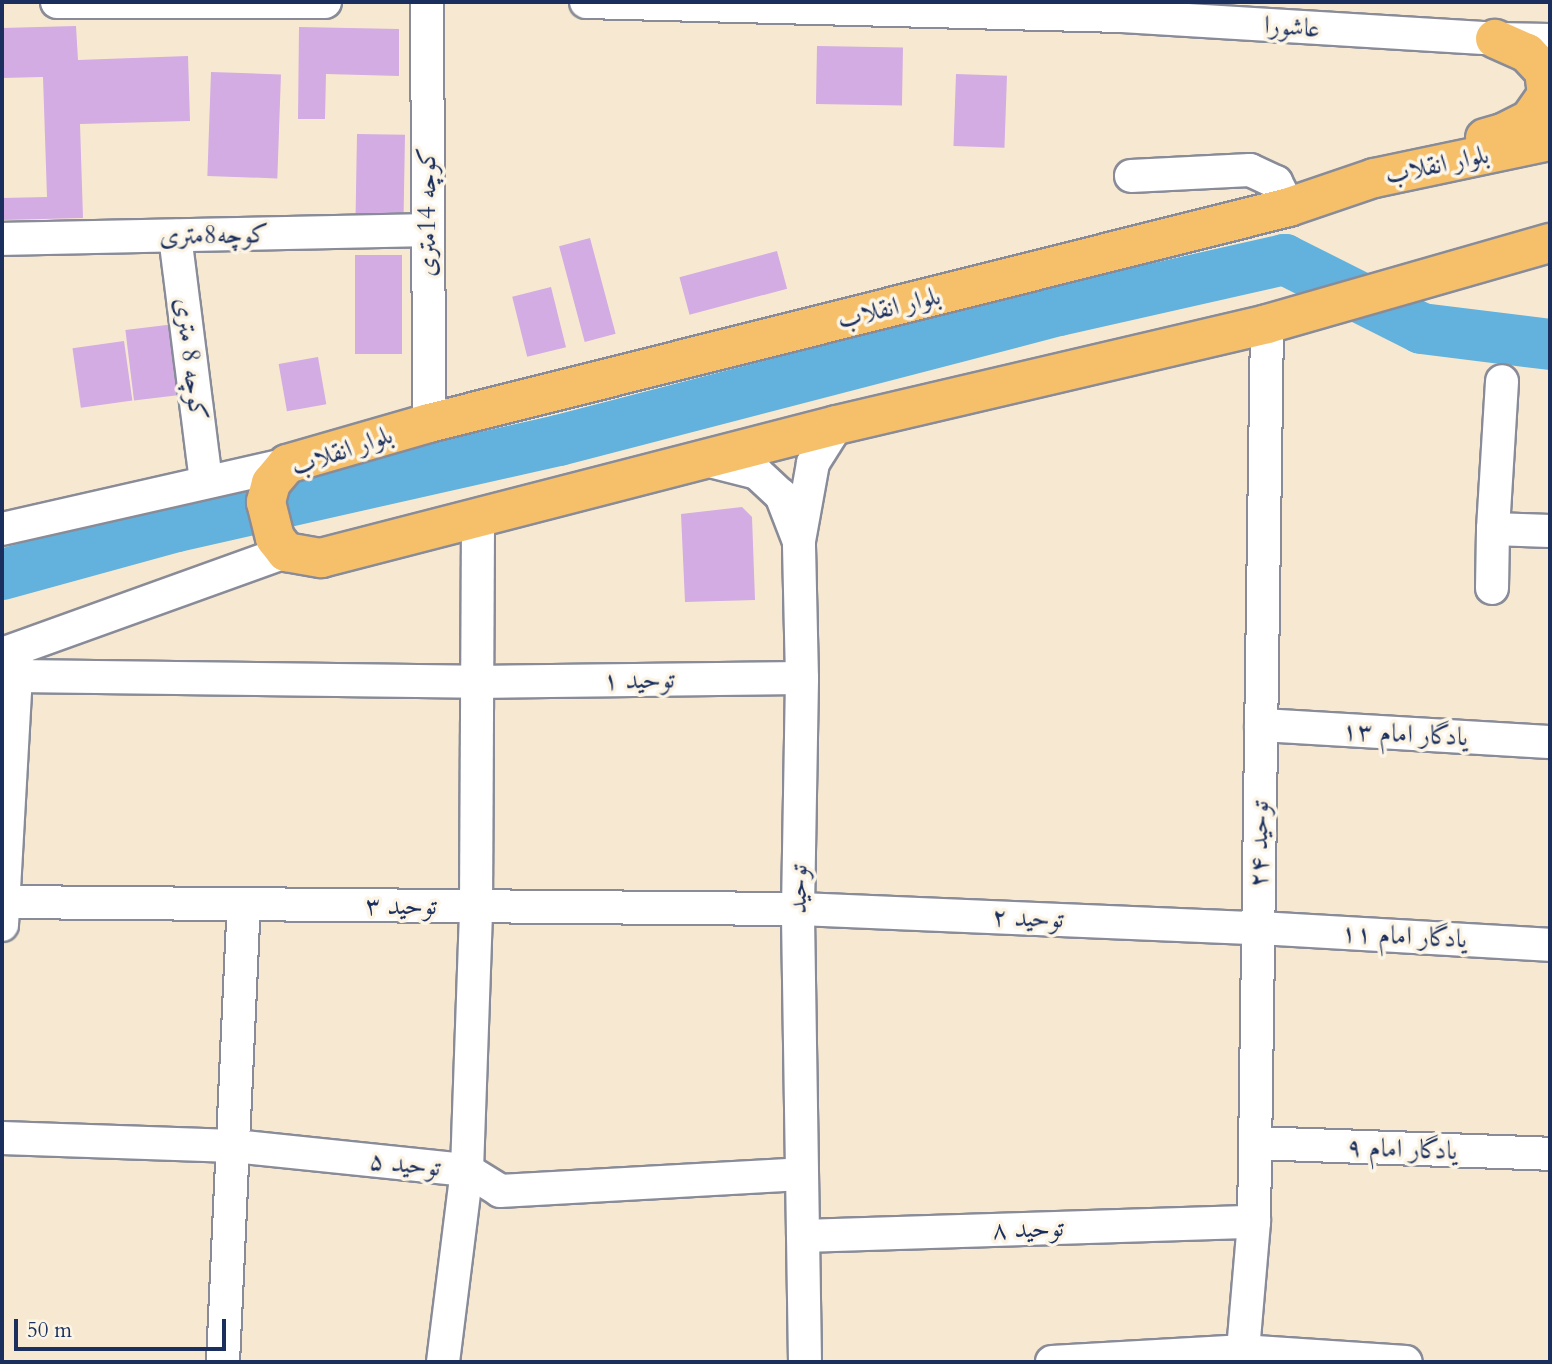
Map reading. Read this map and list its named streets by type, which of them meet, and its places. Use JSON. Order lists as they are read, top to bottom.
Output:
{
  "streets": {
    "main road": ["بلوار انقلاب"],
    "street": [
      "عاشورا",
      "کوچه 14متری",
      "کوچه8متری",
      "کوچه 8 متری",
      "توحید ۱",
      "یادگار امام ۱۳",
      "توحید ۲۴",
      "توحید",
      "توحید ۳",
      "توحید ۲",
      "یادگار امام ۱۱",
      "یادگار امام ۹",
      "توحید ۵",
      "توحید ۸"
    ]
  },
  "crossings": [
    ["بلوار انقلاب", "کوچه 14متری"],
    ["کوچه 14متری", "کوچه8متری"],
    ["کوچه8متری", "کوچه 8 متری"],
    ["توحید ۱", "توحید"],
    ["یادگار امام ۱۳", "توحید ۲۴"],
    ["توحید ۲۴", "توحید ۲"],
    ["توحید ۲۴", "یادگار امام ۱۱"],
    ["توحید ۲۴", "یادگار امام ۹"],
    ["توحید ۲۴", "توحید ۸"],
    ["توحید", "توحید ۳"],
    ["توحید", "توحید ۲"],
    ["توحید", "توحید ۵"],
    ["توحید", "توحید ۸"],
    ["توحید ۳", "توحید ۲"],
    ["توحید ۲", "یادگار امام ۱۱"]
  ],
  "scale_bar": "50 m"
}
